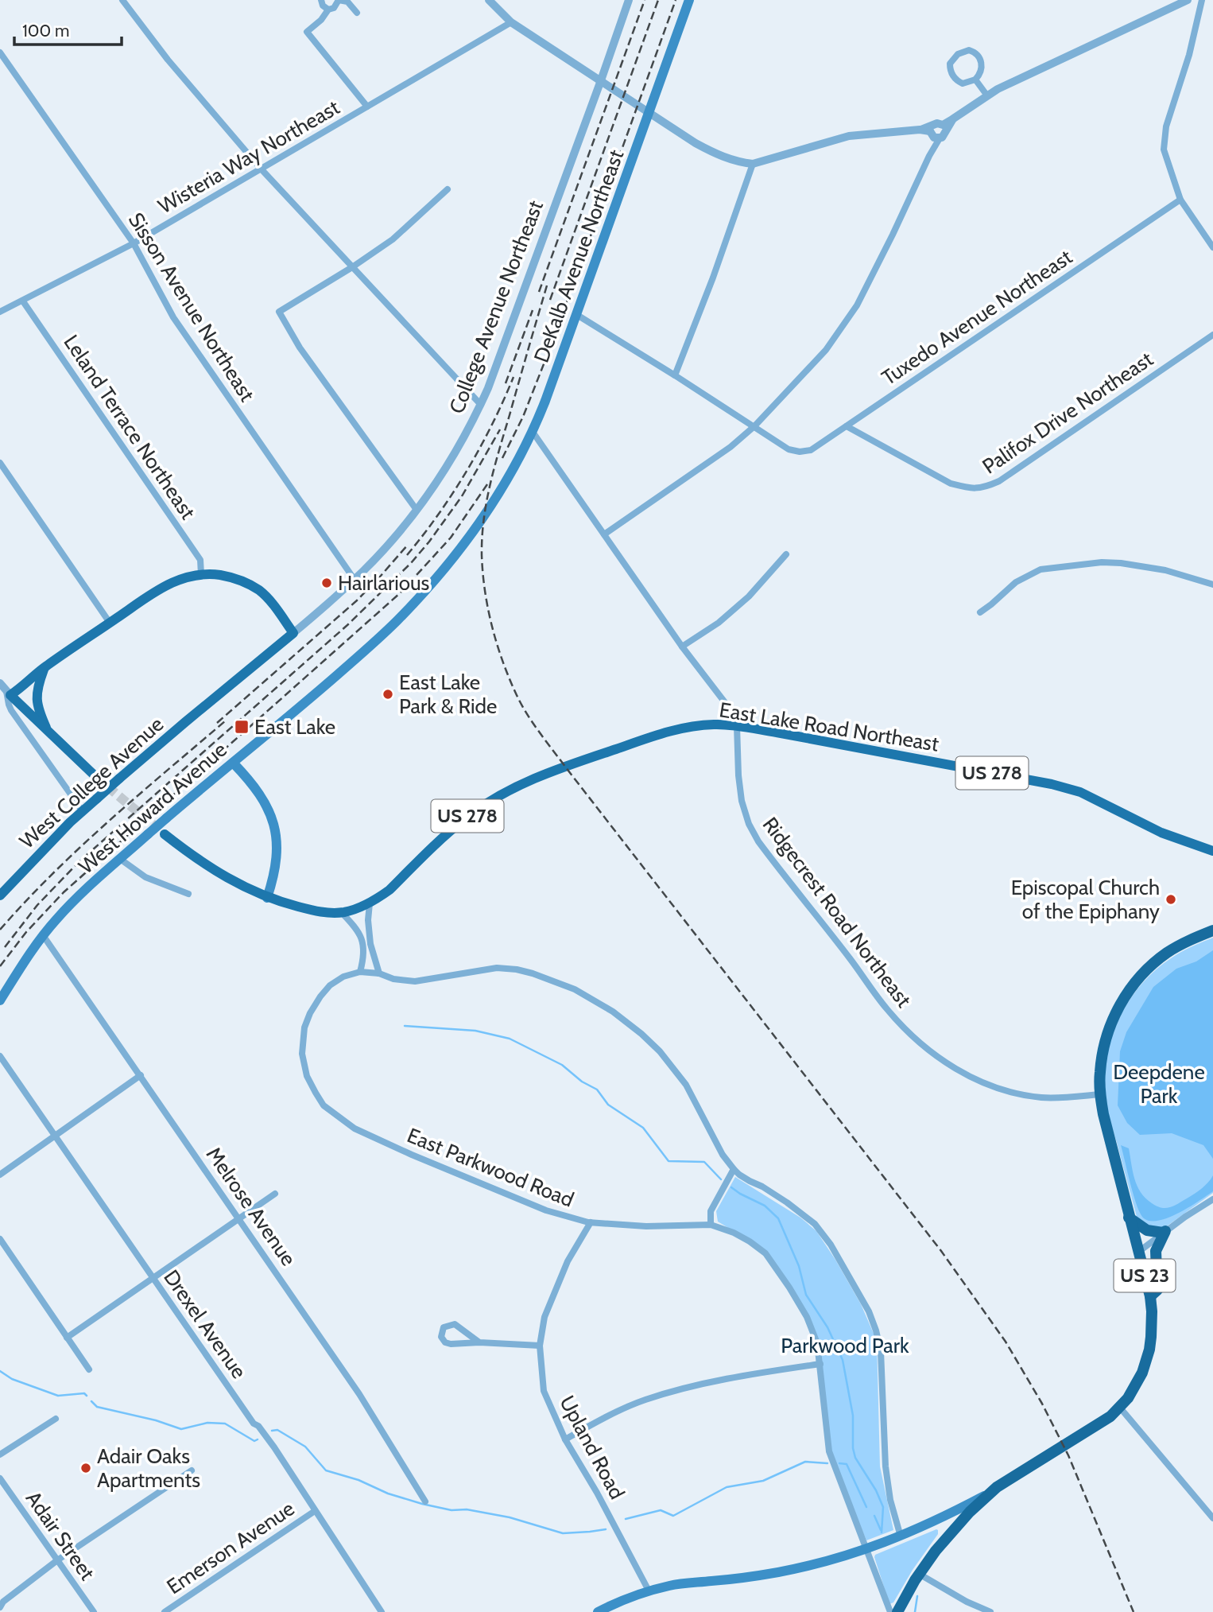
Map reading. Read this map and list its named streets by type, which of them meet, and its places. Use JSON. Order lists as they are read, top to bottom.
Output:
{
  "streets": {
    "highway": ["US 23"],
    "main road": [
      "DeKalb Avenue Northeast",
      "College Avenue Northeast",
      "East Lake Road Northeast",
      "US 278",
      "West College Avenue",
      "West Howard Avenue"
    ],
    "street": [
      "Wisteria Way Northeast",
      "Sisson Avenue Northeast",
      "Tuxedo Avenue Northeast",
      "Palifox Drive Northeast",
      "Leland Terrace Northeast",
      "Ridgecrest Road Northeast",
      "East Parkwood Road",
      "Melrose Avenue",
      "Drexel Avenue",
      "Upland Road",
      "Adair Street",
      "Emerson Avenue"
    ]
  },
  "crossings": [
    ["Wisteria Way Northeast", "Sisson Avenue Northeast"],
    ["Wisteria Way Northeast", "Leland Terrace Northeast"],
    ["DeKalb Avenue Northeast", "West Howard Avenue"],
    ["DeKalb Avenue Northeast", "Ridgecrest Road Northeast"],
    ["Sisson Avenue Northeast", "College Avenue Northeast"],
    ["College Avenue Northeast", "West College Avenue"],
    ["Tuxedo Avenue Northeast", "Palifox Drive Northeast"],
    ["East Lake Road Northeast", "Ridgecrest Road Northeast"],
    ["West Howard Avenue", "Melrose Avenue"],
    ["Ridgecrest Road Northeast", "US 23"],
    ["East Parkwood Road", "Upland Road"],
    ["Drexel Avenue", "Emerson Avenue"]
  ],
  "parks": ["Deepdene Park", "Parkwood Park"],
  "places": {
    "other": [
      "Hairlarious",
      "East Lake Park & Ride",
      "Episcopal Church of the Epiphany",
      "Adair Oaks Apartments"
    ],
    "transit": ["East Lake"]
  },
  "scale_bar": "100 m"
}
